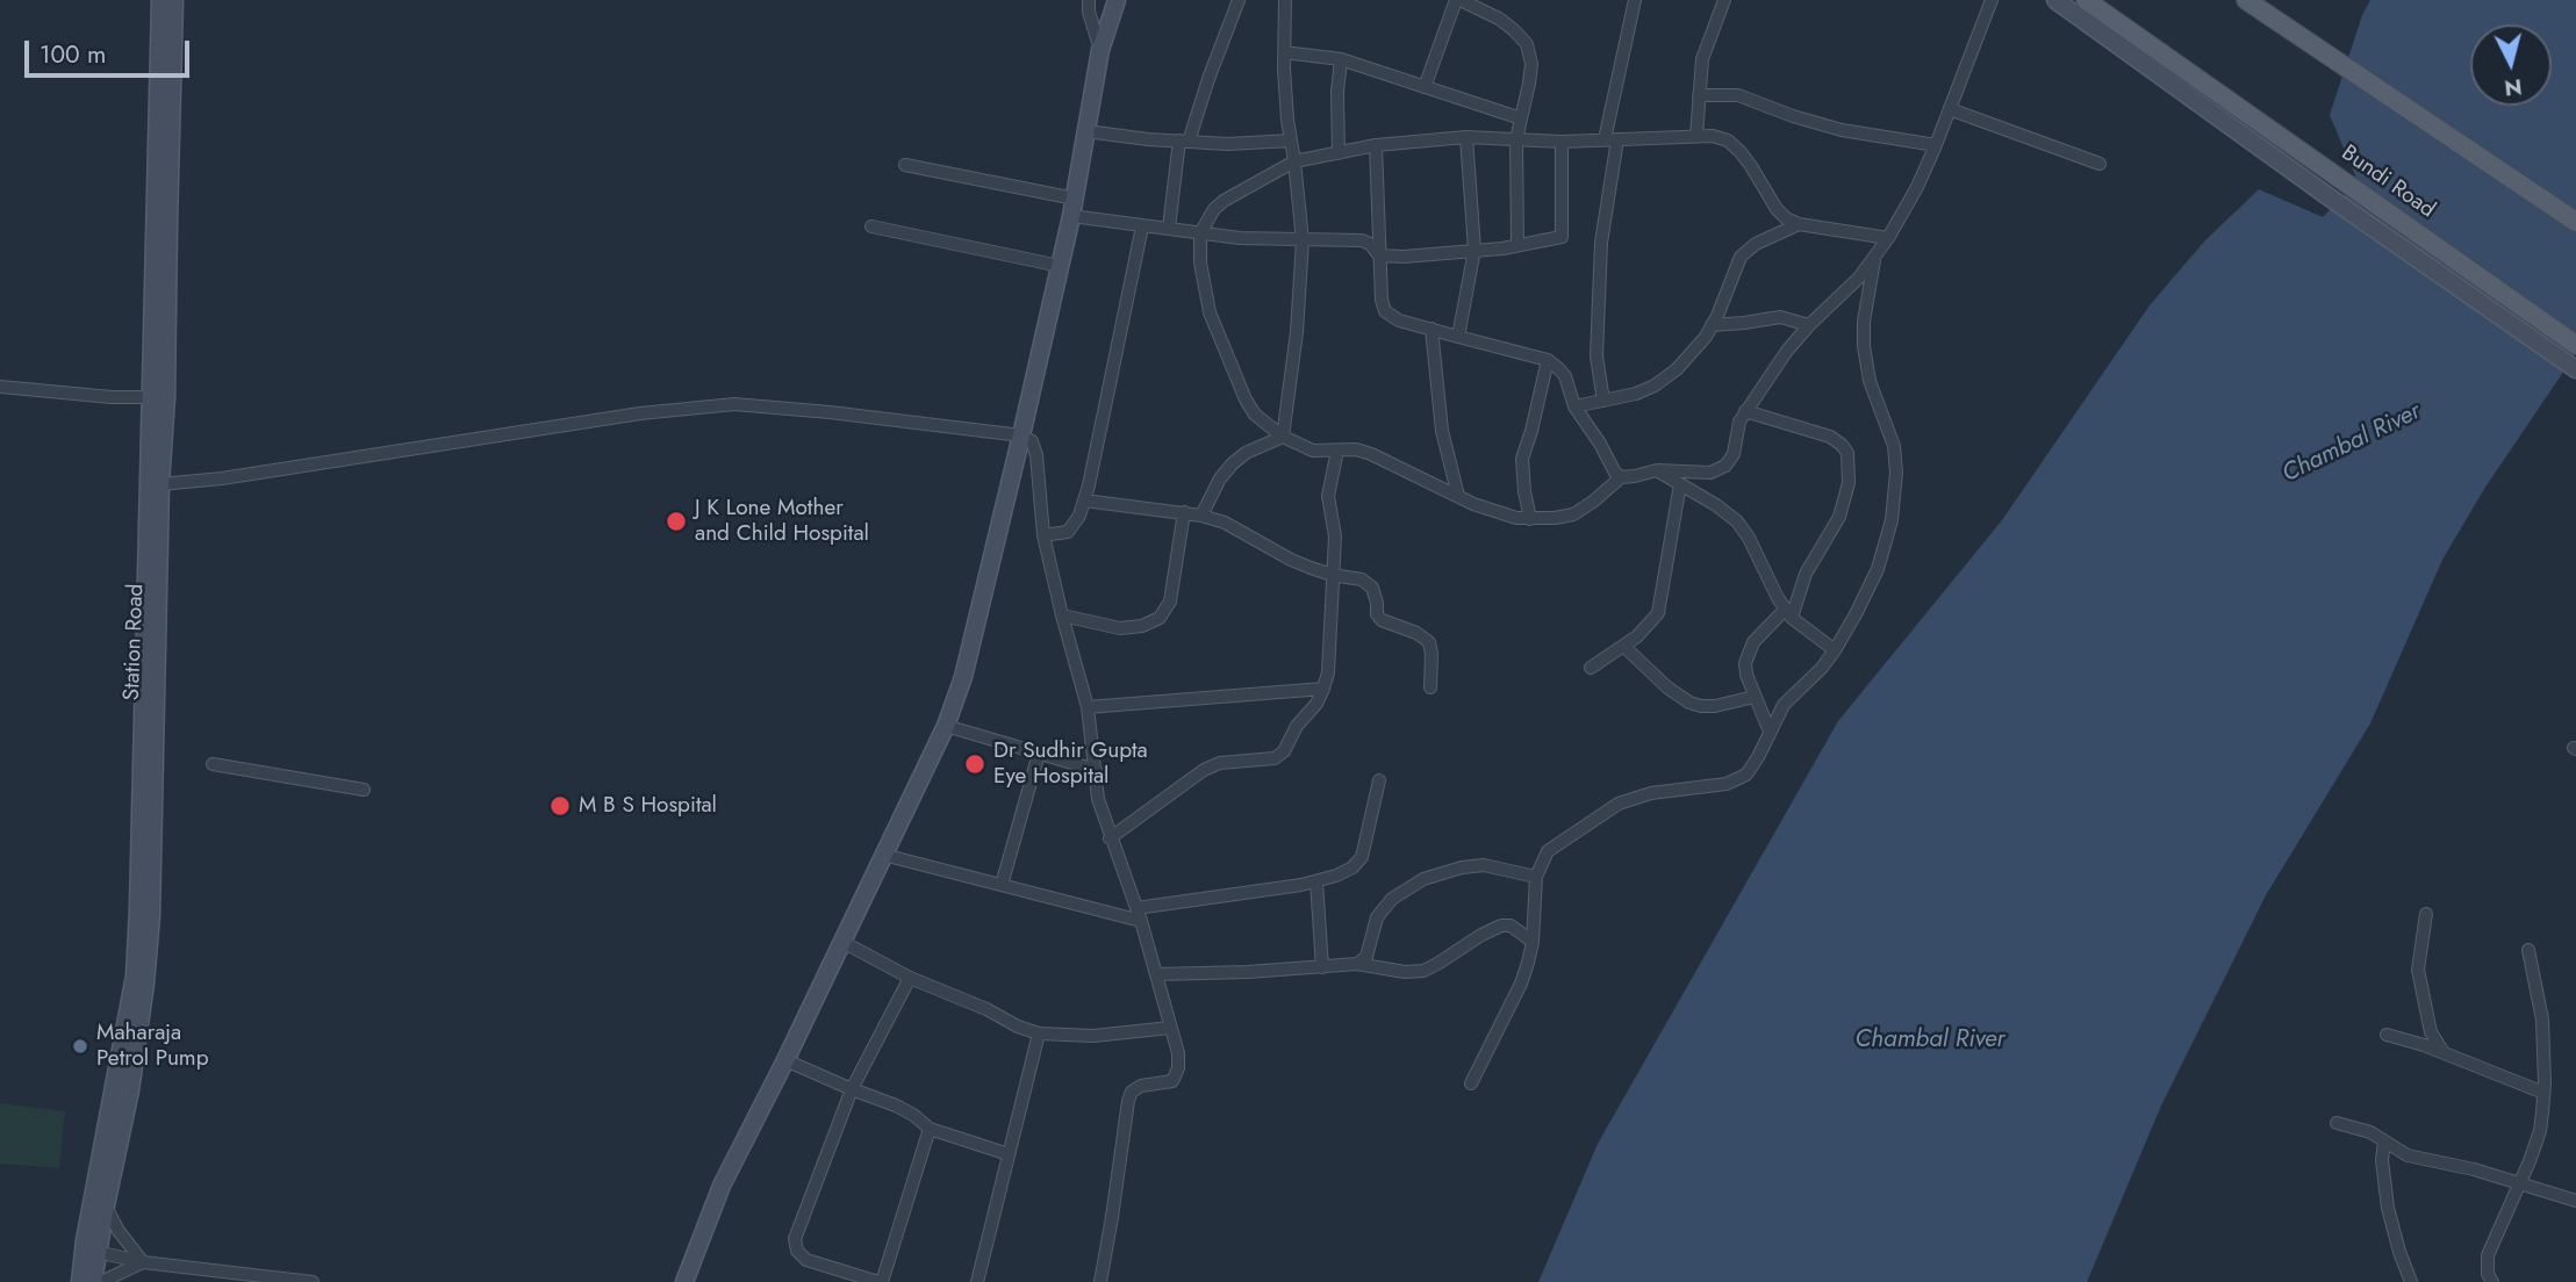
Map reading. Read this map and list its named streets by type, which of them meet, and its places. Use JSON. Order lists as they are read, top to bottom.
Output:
{
  "streets": {
    "main road": ["Bundi Road"],
    "street": ["Station Road"]
  },
  "water": ["Chambal River"],
  "places": [
    "J K Lone Mother and Child Hospital",
    "Dr Sudhir Gupta Eye Hospital",
    "M B S Hospital",
    "Maharaja Petrol Pump"
  ],
  "scale_bar": "100 m",
  "north": "bottom"
}
